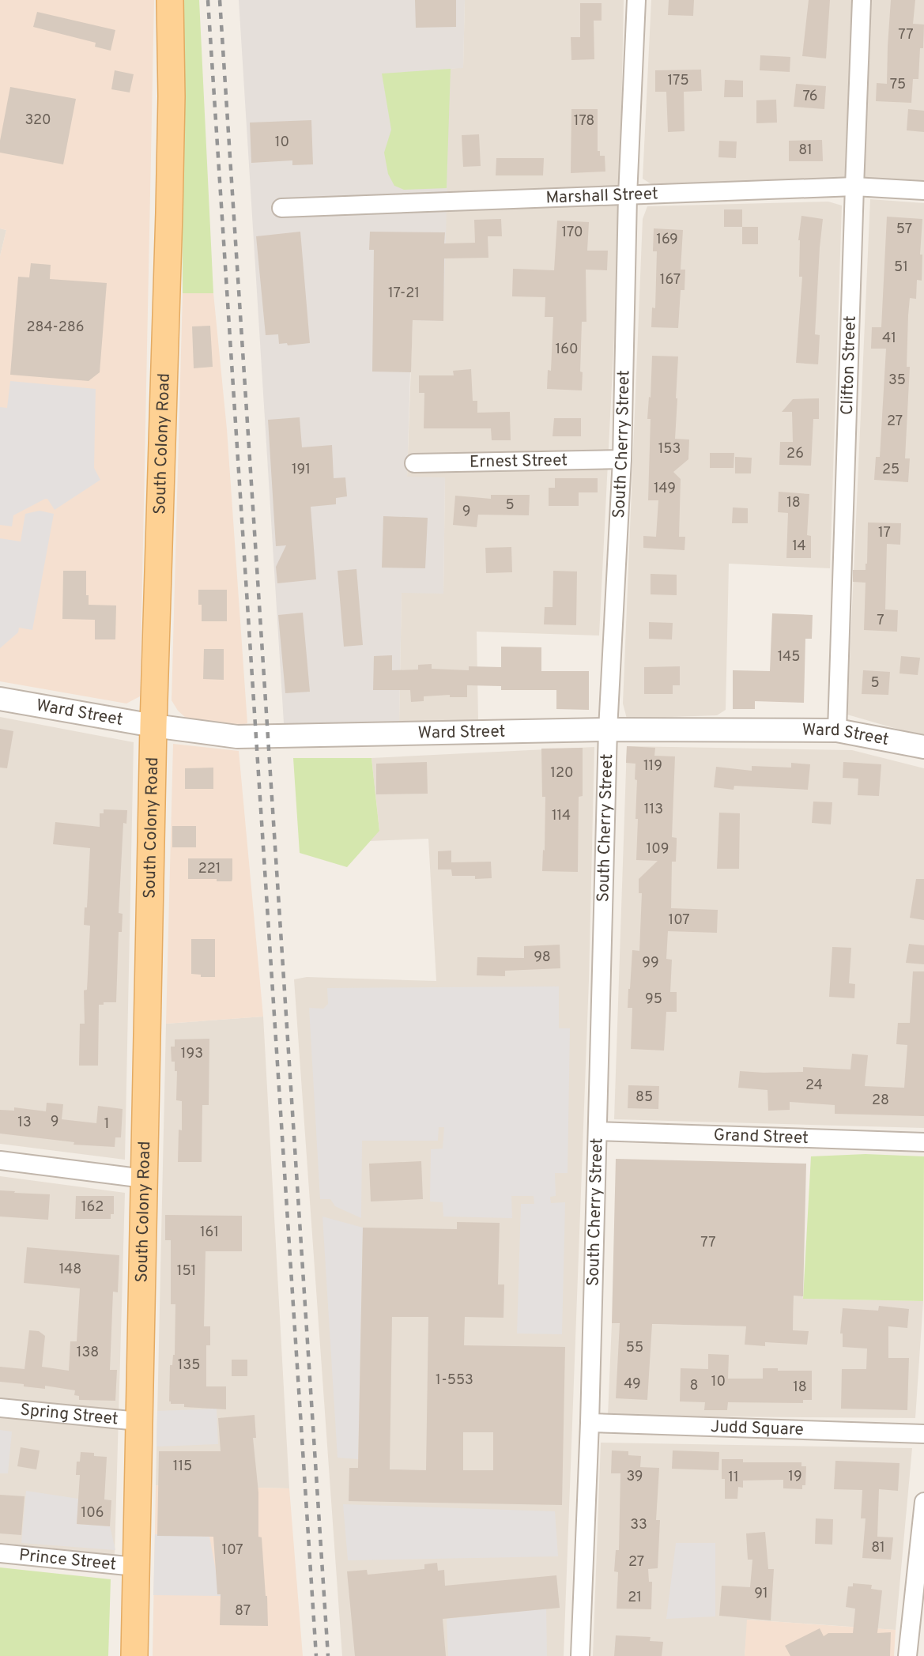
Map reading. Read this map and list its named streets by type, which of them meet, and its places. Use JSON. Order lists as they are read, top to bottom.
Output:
{
  "streets": {
    "main road": ["South Colony Road"],
    "street": [
      "Marshall Street",
      "Clifton Street",
      "South Cherry Street",
      "Ernest Street",
      "Ward Street",
      "Grand Street",
      "Spring Street",
      "Judd Square",
      "Prince Street"
    ]
  },
  "crossings": [
    ["Marshall Street", "Clifton Street"],
    ["Marshall Street", "South Cherry Street"],
    ["Clifton Street", "Ward Street"],
    ["South Colony Road", "Ward Street"],
    ["South Colony Road", "Spring Street"],
    ["South Colony Road", "Prince Street"],
    ["South Cherry Street", "Ernest Street"],
    ["South Cherry Street", "Ward Street"],
    ["South Cherry Street", "Grand Street"],
    ["South Cherry Street", "Judd Square"]
  ],
  "house_numbers": [
    "77",
    "175",
    "75",
    "76",
    "320",
    "178",
    "10",
    "81",
    "57",
    "170",
    "169",
    "51",
    "167",
    "17-21",
    "284-286",
    "41",
    "160",
    "35",
    "27",
    "153",
    "26",
    "191",
    "25",
    "149",
    "18",
    "5",
    "9",
    "17",
    "14",
    "7",
    "145",
    "5",
    "119",
    "120",
    "113",
    "114",
    "109",
    "221",
    "107",
    "98",
    "99",
    "95",
    "193",
    "24",
    "85",
    "28",
    "9",
    "13",
    "1",
    "162",
    "161",
    "77",
    "148",
    "151",
    "55",
    "138",
    "135",
    "1-553",
    "10",
    "49",
    "8",
    "18",
    "115",
    "39",
    "19",
    "11",
    "106",
    "33",
    "81",
    "107",
    "27",
    "91",
    "21",
    "87"
  ]
}
